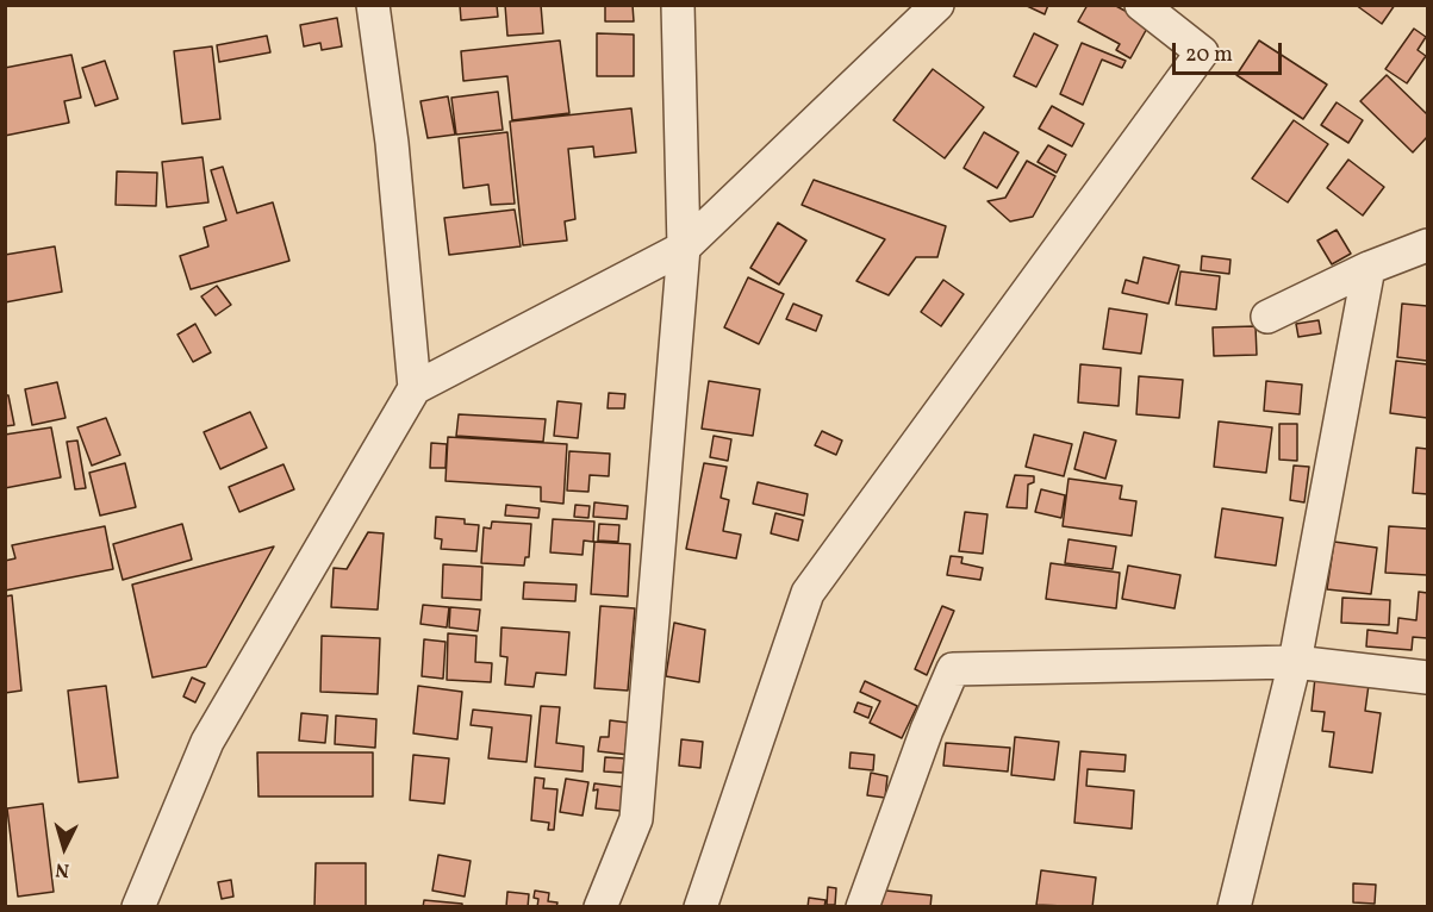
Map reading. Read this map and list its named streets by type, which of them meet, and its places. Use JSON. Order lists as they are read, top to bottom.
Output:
{
  "scale_bar": "20 m",
  "north": "bottom"
}
